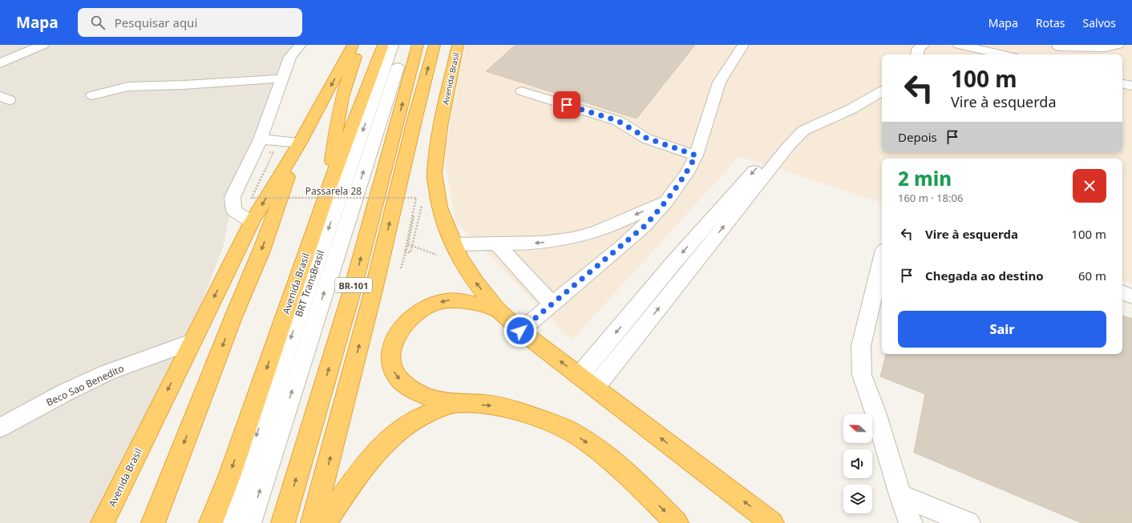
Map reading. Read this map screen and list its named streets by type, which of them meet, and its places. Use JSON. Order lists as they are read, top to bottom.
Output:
{
  "streets": {
    "highway": ["Avenida Brasil", "BR-101"],
    "street": ["BRT TransBrasil", "Beco Sao Benedito"],
    "path": ["Passarela 28"]
  },
  "crossings": [
    ["Avenida Brasil", "Passarela 28"],
    ["Avenida Brasil", "Beco Sao Benedito"]
  ],
  "north": "left",
  "page": {
    "header": "Mapa",
    "search": "Pesquisar aqui",
    "nav": ["Mapa", "Rotas", "Salvos"],
    "turn": ["100 m", "Vire à esquerda"],
    "then": "Depois",
    "heading": ["2 min", "160 m · 18:06"],
    "list": [
      {
        "name": "Vire à esquerda",
        "value": "100 m"
      },
      {
        "name": "Chegada ao destino",
        "value": "60 m"
      }
    ],
    "buttons": "Sair"
  }
}
